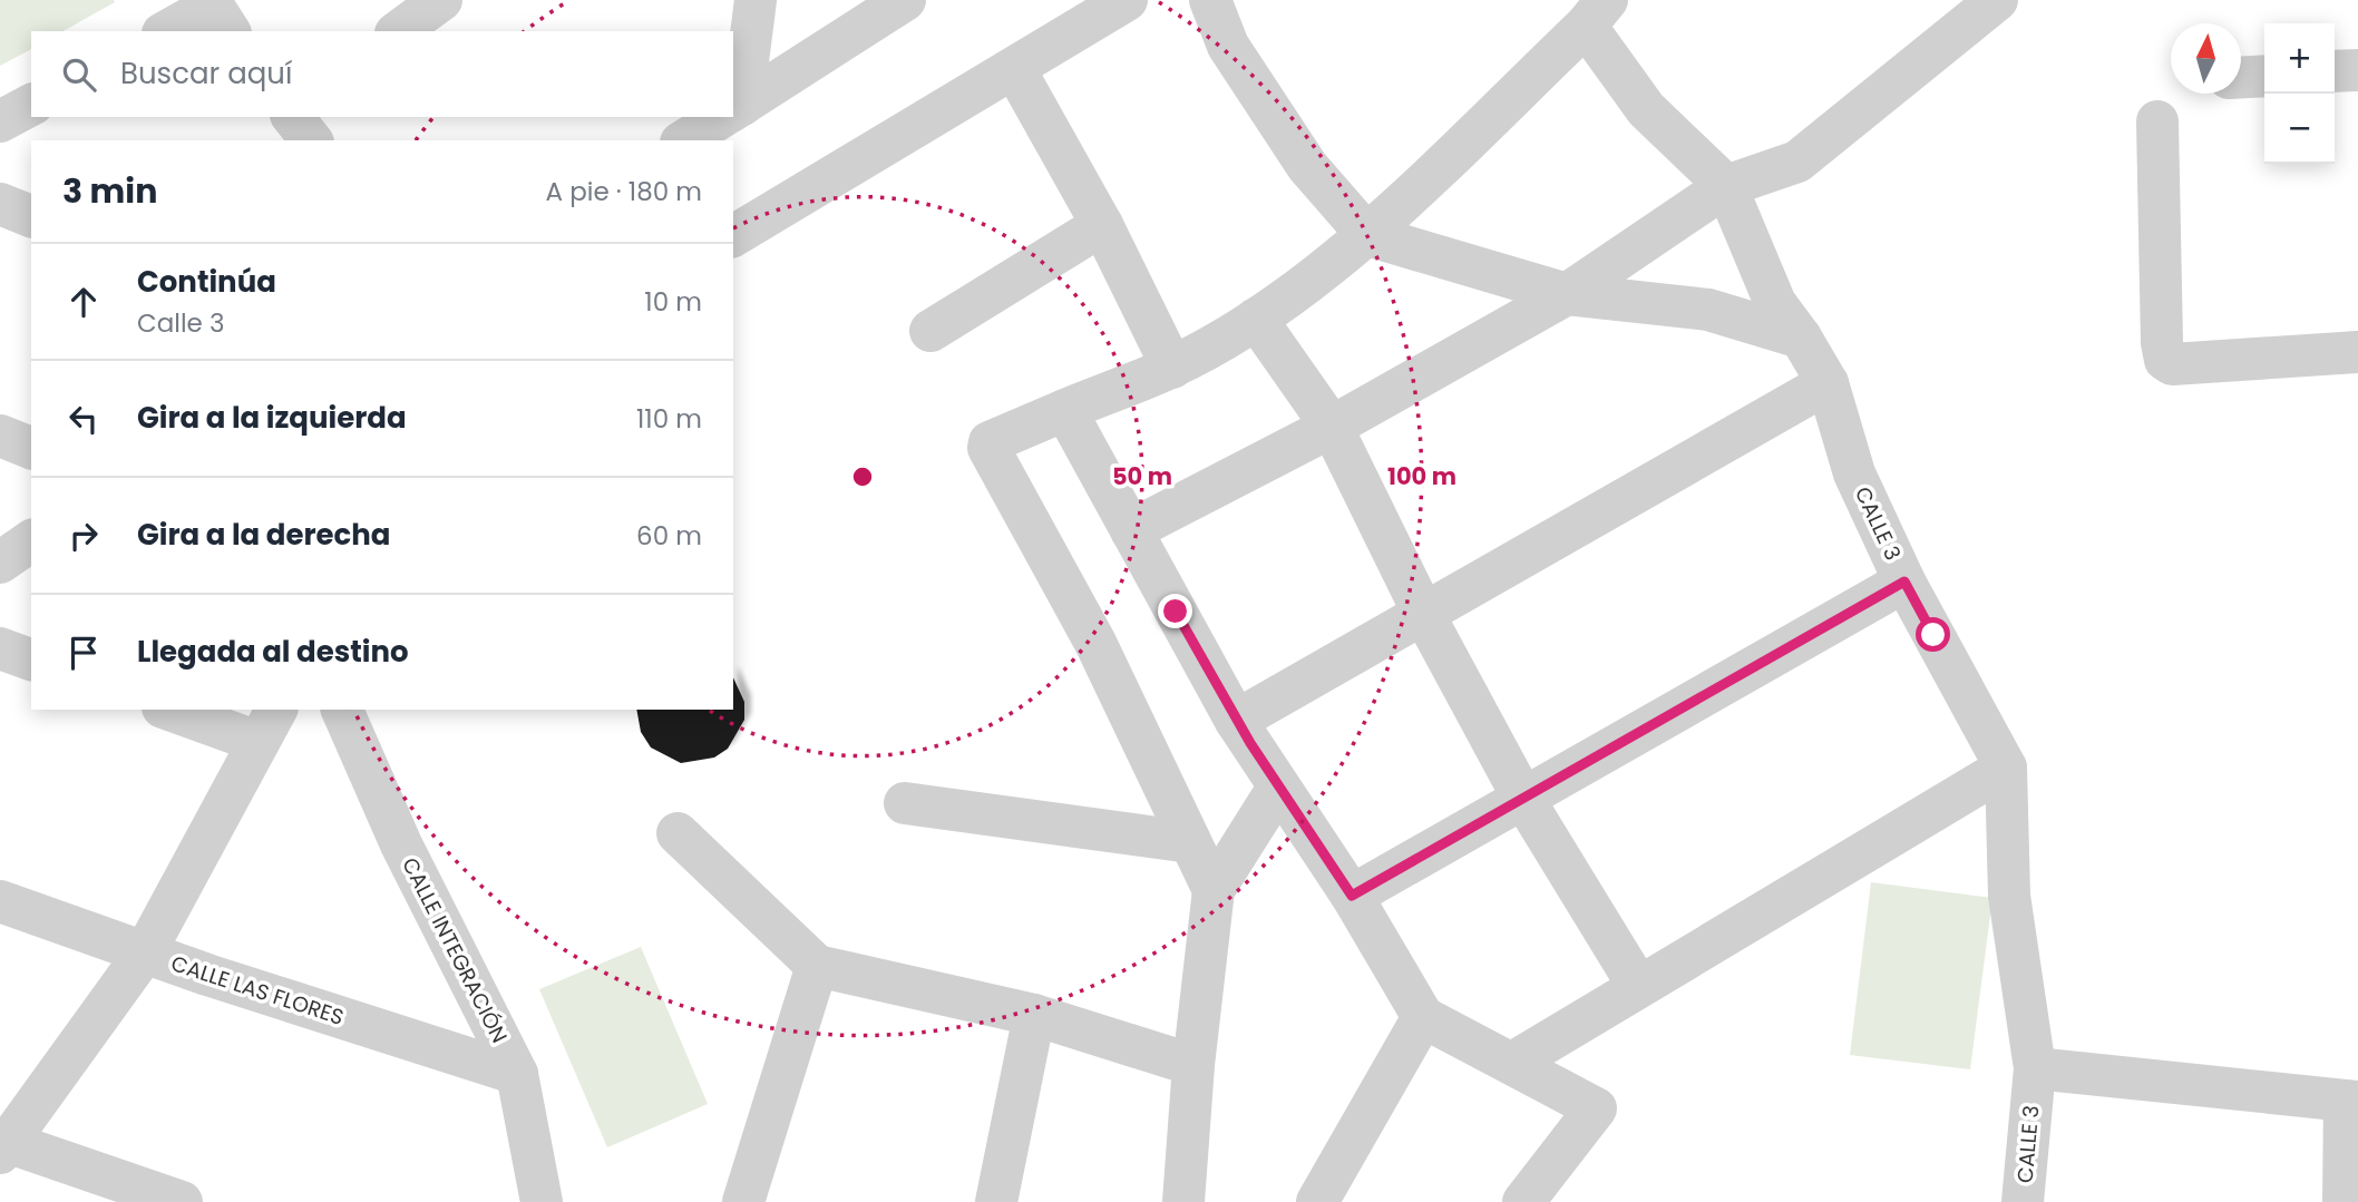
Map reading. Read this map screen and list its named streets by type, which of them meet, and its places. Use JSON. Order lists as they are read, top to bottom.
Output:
{
  "streets": {
    "street": ["CALLE 3", "CALLE INTEGRACIÓN", "CALLE LAS FLORES"]
  },
  "crossings": [
    ["CALLE INTEGRACIÓN", "CALLE LAS FLORES"]
  ],
  "north": "top",
  "page": {
    "map_buttons": ["+", "−"],
    "search": "Buscar aquí",
    "heading": ["3 min", "A pie · 180 m"],
    "list": [
      ["Continúa", "Calle 3", "10 m"],
      ["Gira a la izquierda", "110 m"],
      ["Gira a la derecha", "60 m"],
      "Llegada al destino"
    ]
  },
  "rings": ["50 m", "100 m"]
}
